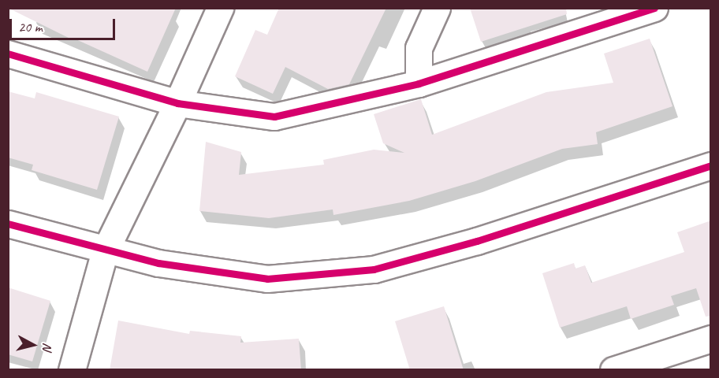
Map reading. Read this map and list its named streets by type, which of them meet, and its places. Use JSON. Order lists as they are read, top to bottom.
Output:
{
  "scale_bar": "20 m",
  "north": "right"
}
